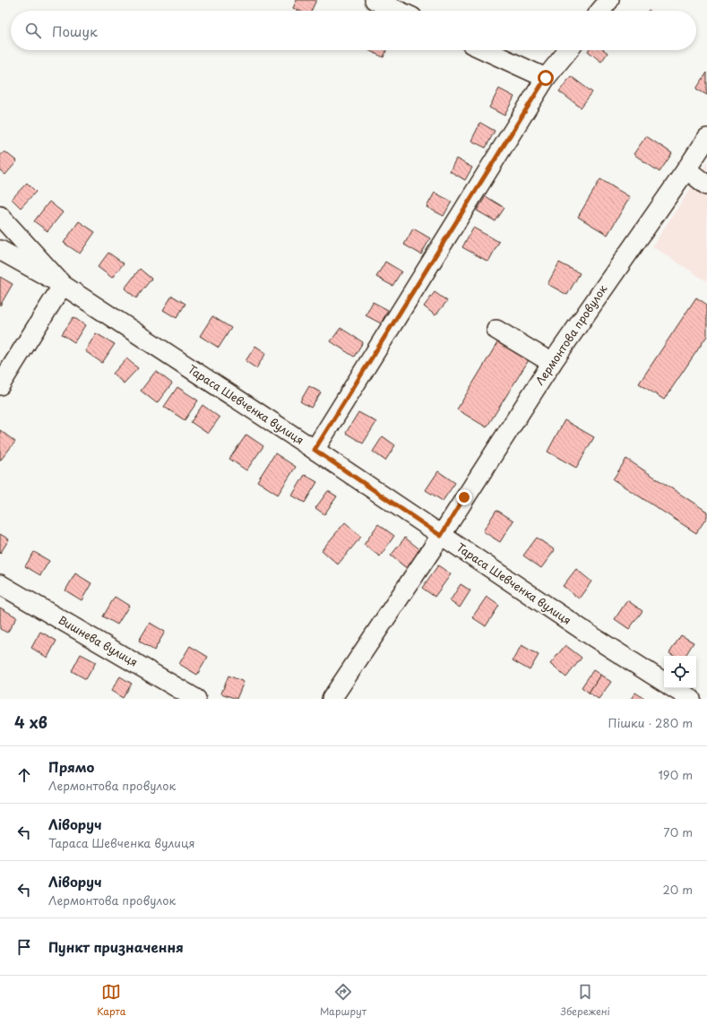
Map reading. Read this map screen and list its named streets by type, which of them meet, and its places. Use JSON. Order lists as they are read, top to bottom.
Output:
{
  "streets": {
    "street": ["Лермонтова провулок", "Тараса Шевченка вулиця", "Вишнева вулиця"]
  },
  "crossings": [
    ["Лермонтова провулок", "Тараса Шевченка вулиця"]
  ],
  "page": {
    "search": "Пошук",
    "heading": ["4 хв", "Пішки · 280 m"],
    "list": [
      ["Прямо", "Лермонтова провулок", "190 m"],
      ["Ліворуч", "Тараса Шевченка вулиця", "70 m"],
      ["Ліворуч", "Лермонтова провулок", "20 m"],
      "Пункт призначення"
    ],
    "nav": ["Карта", "Маршрут", "Збережені"]
  }
}
